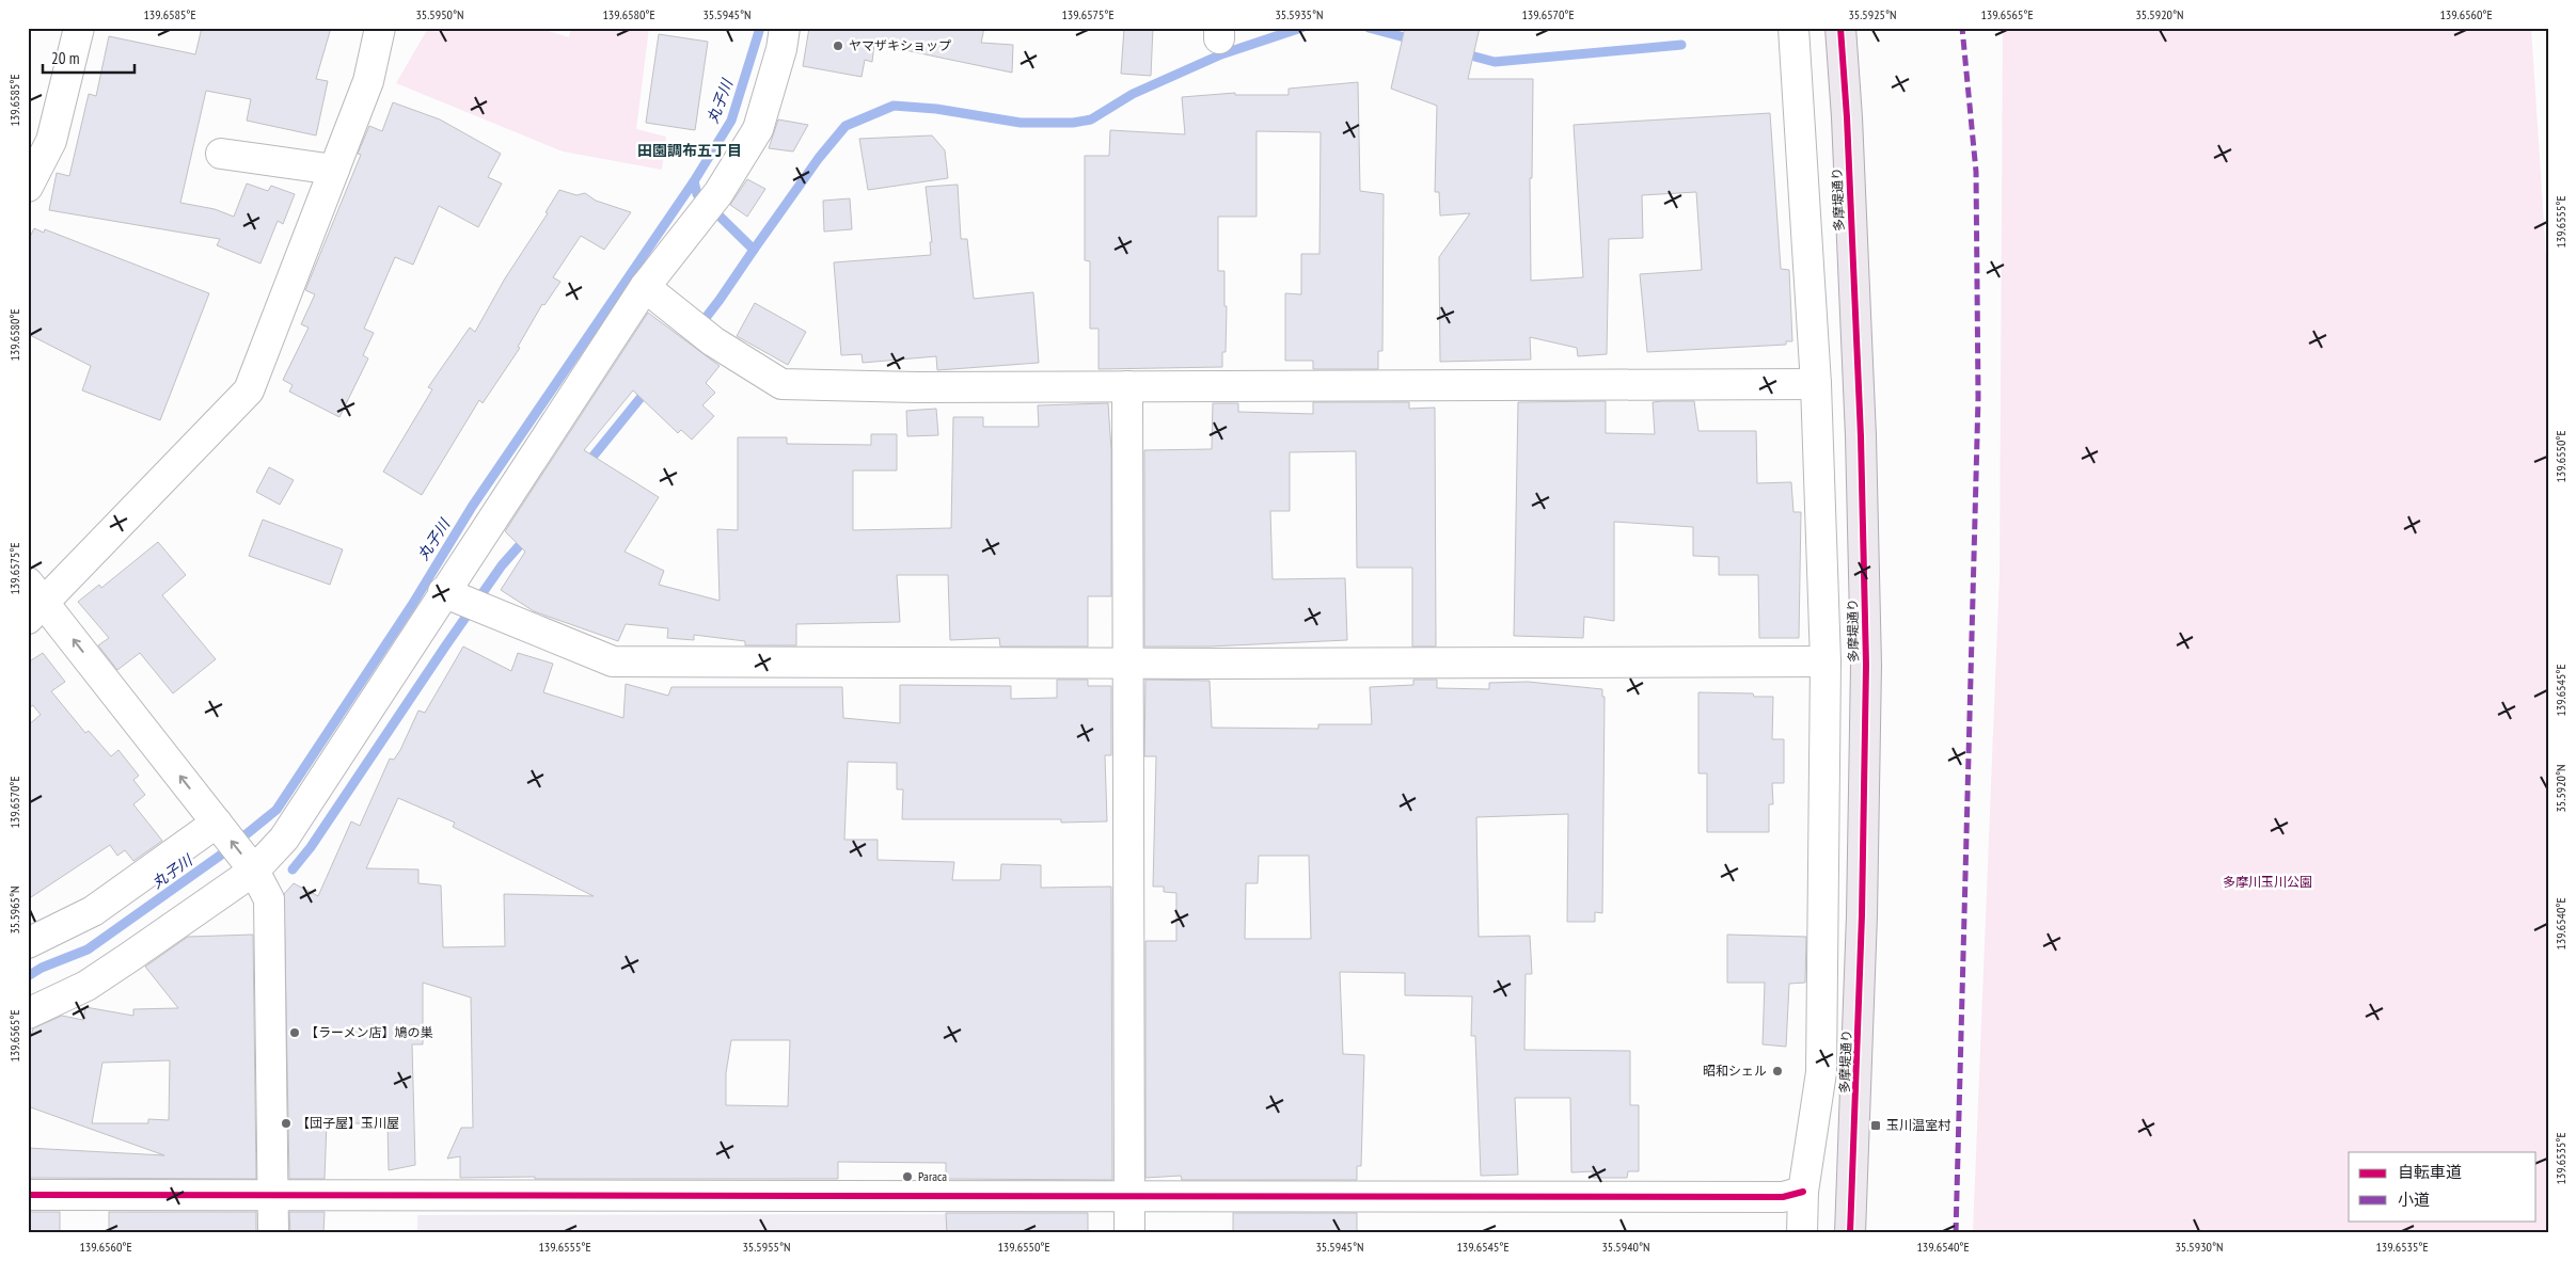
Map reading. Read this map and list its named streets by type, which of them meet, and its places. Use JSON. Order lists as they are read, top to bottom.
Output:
{
  "streets": {
    "main road": ["多摩堤通り"]
  },
  "districts": ["田園調布五丁目"],
  "water": ["丸子川"],
  "parks": ["多摩川玉川公園"],
  "places": {
    "other": [
      "ヤマザキショップ",
      "【ラーメン店】鳩の巣",
      "昭和シェル",
      "【団子屋】玉川屋",
      "Paraca"
    ],
    "transit": ["玉川温室村"]
  },
  "legend": ["自転車道", "小道"],
  "scale_bar": "20 m",
  "coordinates": [
    "139.6585°E",
    "35.5950°N",
    "139.6580°E",
    "35.5945°N",
    "139.6575°E",
    "35.5935°N",
    "139.6570°E",
    "35.5925°N",
    "139.6565°E",
    "35.5920°N",
    "139.6560°E",
    "139.6555°E",
    "139.6550°E",
    "139.6545°E",
    "35.5965°N",
    "139.6540°E",
    "139.6535°E",
    "35.5955°N",
    "35.5940°N",
    "35.5930°N"
  ]
}
